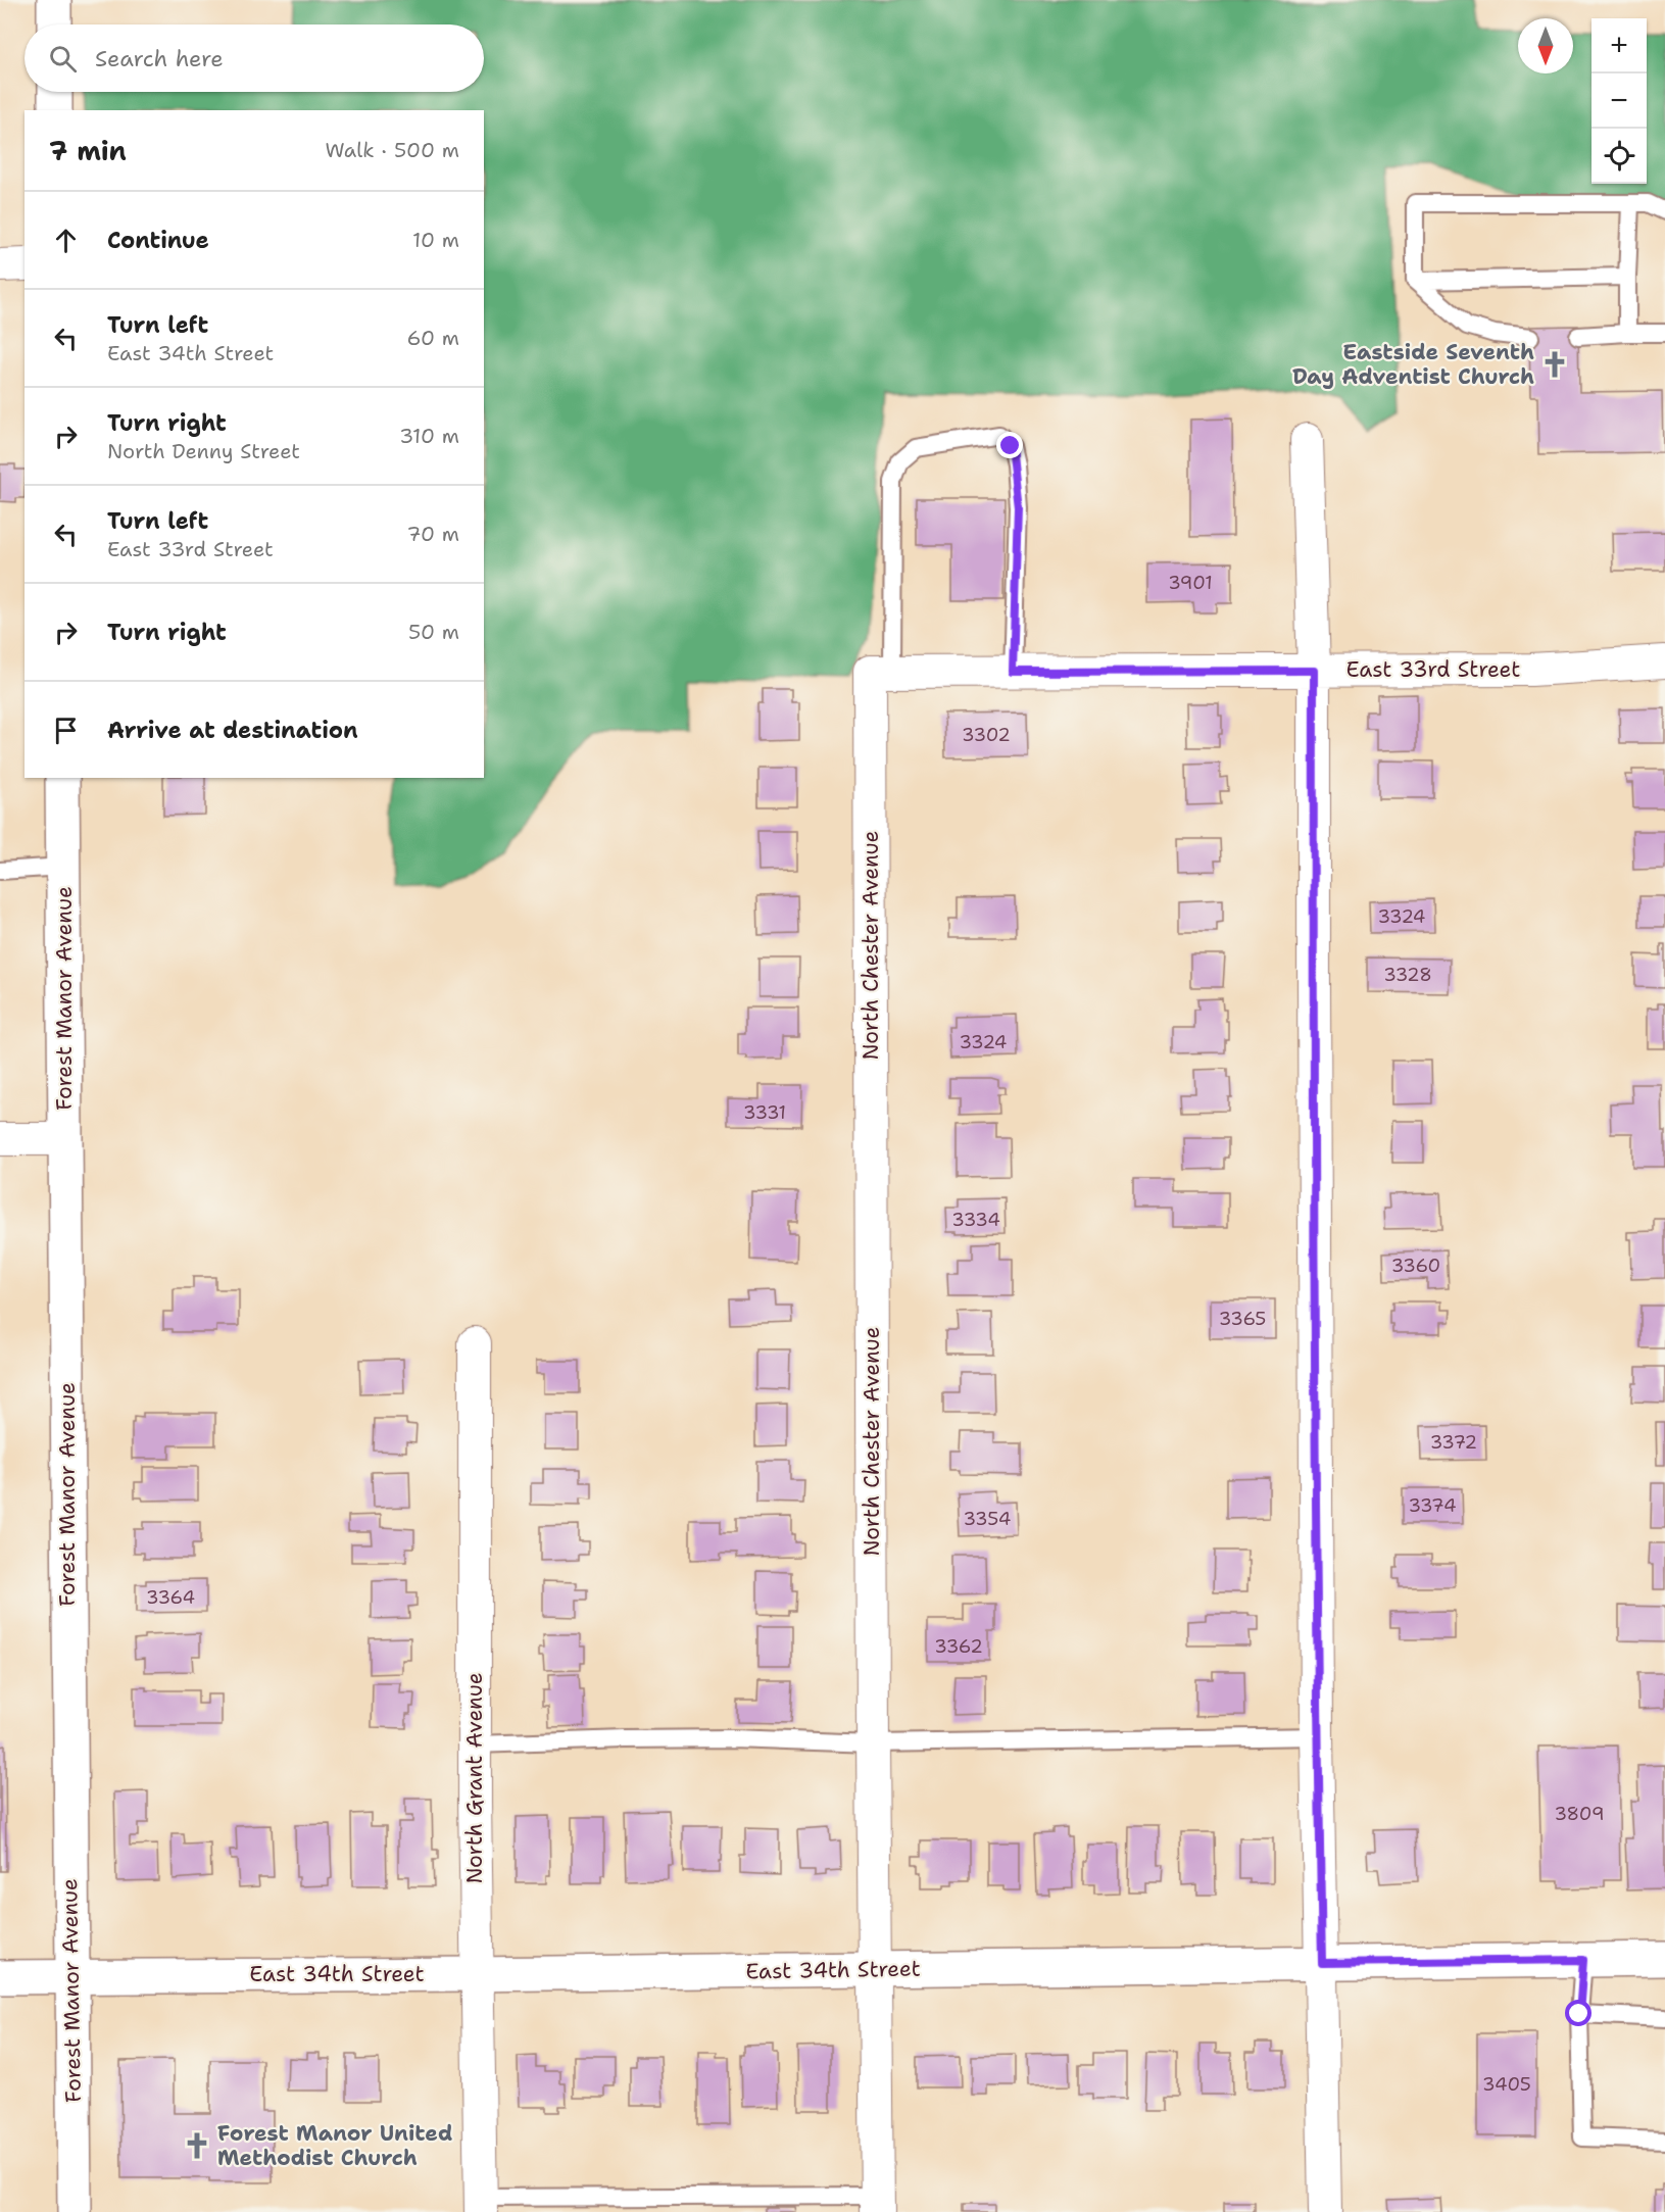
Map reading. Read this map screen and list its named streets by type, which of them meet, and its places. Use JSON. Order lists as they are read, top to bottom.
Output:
{
  "streets": {
    "main road": ["Forest Manor Avenue", "East 34th Street"],
    "street": ["East 33rd Street", "North Chester Avenue", "North Grant Avenue"]
  },
  "crossings": [
    ["East 33rd Street", "North Chester Avenue"],
    ["North Chester Avenue", "East 34th Street"],
    ["Forest Manor Avenue", "East 34th Street"],
    ["North Grant Avenue", "East 34th Street"]
  ],
  "places": {
    "church": ["Eastside Seventh Day Adventist Church", "Forest Manor United Methodist Church"]
  },
  "house_numbers": [
    "3901",
    "3302",
    "3324",
    "3328",
    "3324",
    "3331",
    "3334",
    "3360",
    "3365",
    "3372",
    "3374",
    "3354",
    "3364",
    "3362",
    "3809",
    "3405"
  ],
  "north": "bottom",
  "page": {
    "map_buttons": ["+", "−"],
    "search": "Search here",
    "heading": ["7 min", "Walk · 500 m"],
    "list": [
      ["Continue", "10 m"],
      ["Turn left", "East 34th Street", "60 m"],
      ["Turn right", "North Denny Street", "310 m"],
      ["Turn left", "East 33rd Street", "70 m"],
      ["Turn right", "50 m"],
      "Arrive at destination"
    ]
  }
}
